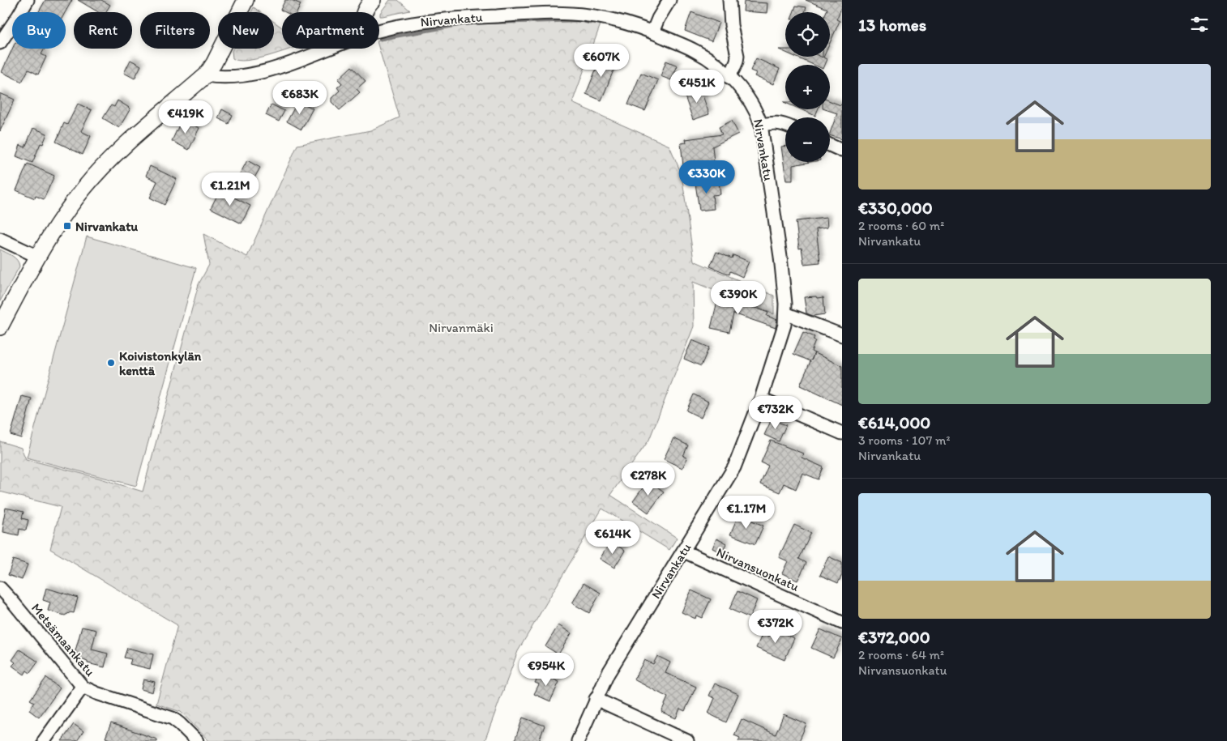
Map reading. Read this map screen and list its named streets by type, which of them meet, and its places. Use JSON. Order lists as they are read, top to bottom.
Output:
{
  "streets": {
    "street": ["Nirvankatu", "Nirvansuonkatu", "Metsämaankatu"]
  },
  "crossings": [
    ["Nirvankatu", "Nirvansuonkatu"]
  ],
  "parks": ["Nirvanmäki"],
  "places": {
    "transit": ["Nirvankatu"],
    "other": ["Koivistonkylän kenttä"]
  },
  "page": {
    "heading": "13 homes",
    "map_buttons": ["+", "−"],
    "chip": [
      "Buy",
      "Rent",
      "Filters",
      "New",
      "Apartment"
    ],
    "price": [
      "€607K",
      "€451K",
      "€683K",
      "€419K",
      "€330K",
      "€1.21M",
      "€390K",
      "€732K",
      "€278K",
      "€1.17M",
      "€614K",
      "€372K",
      "€954K"
    ],
    "list": [
      {
        "name": "€330,000",
        "note": "2 rooms · 60 m² · Nirvankatu"
      },
      {
        "name": "€614,000",
        "note": "3 rooms · 107 m² · Nirvankatu"
      },
      {
        "name": "€372,000",
        "note": "2 rooms · 64 m² · Nirvansuonkatu"
      }
    ]
  }
}
